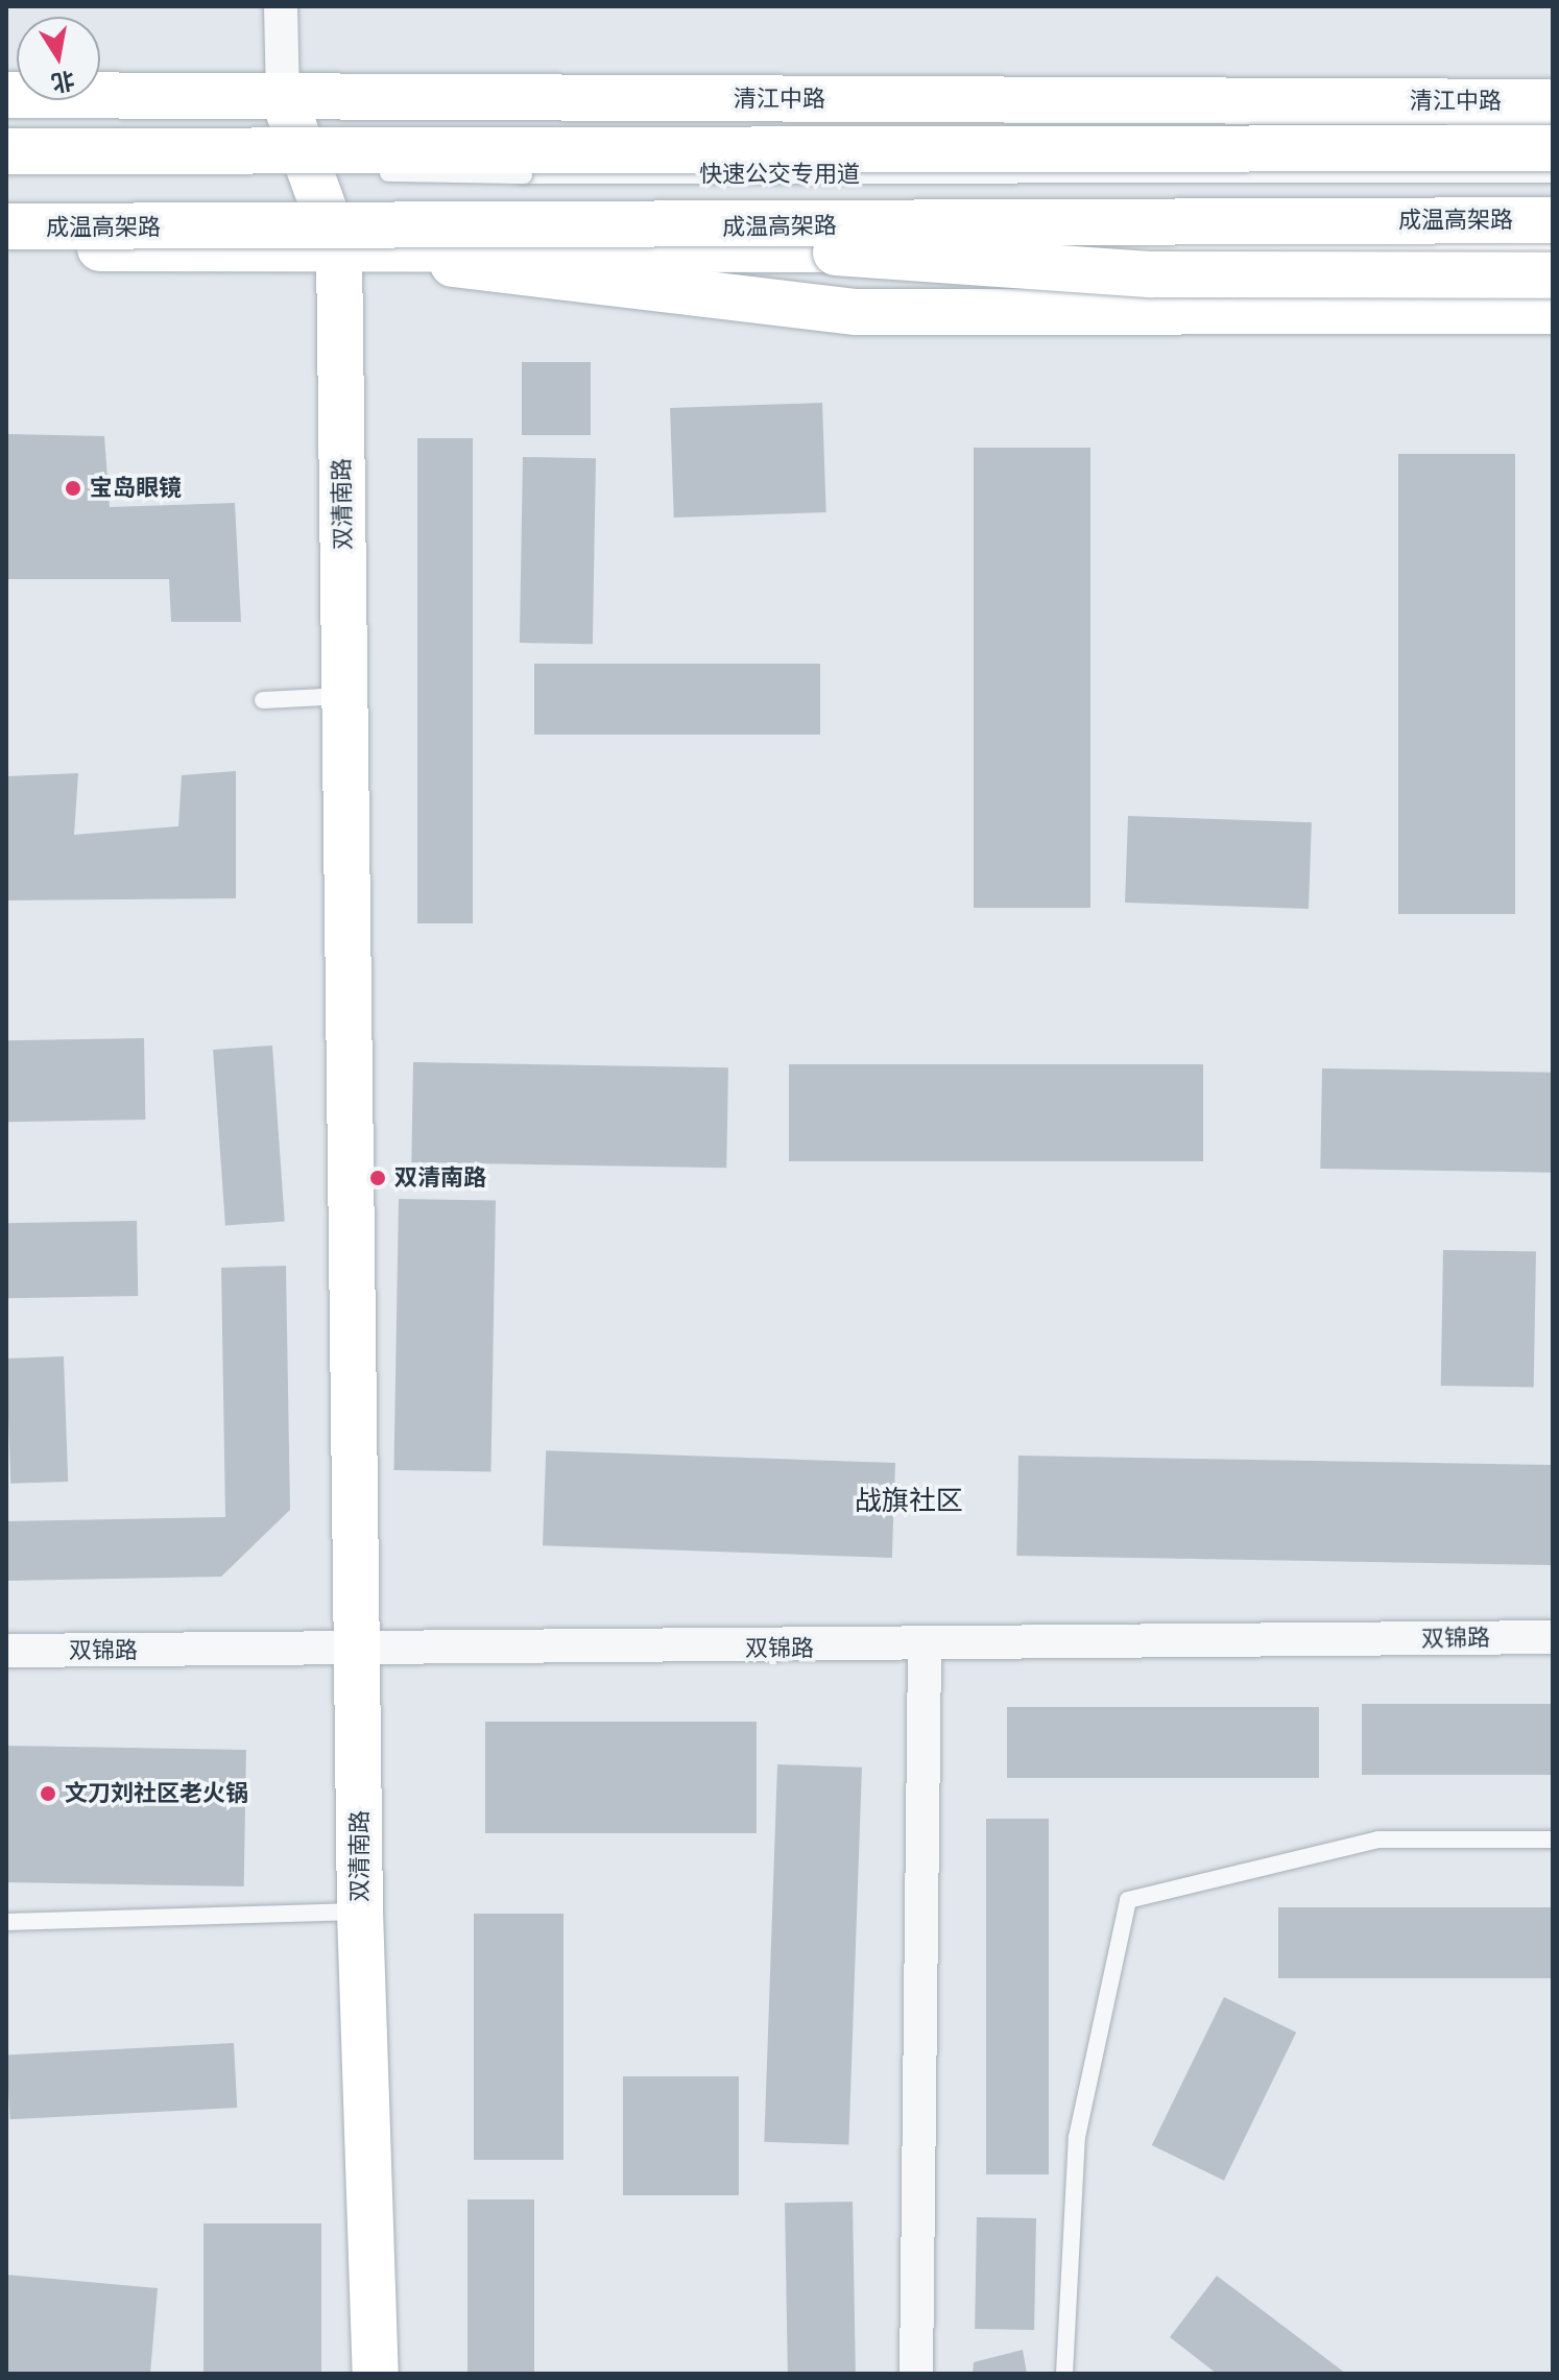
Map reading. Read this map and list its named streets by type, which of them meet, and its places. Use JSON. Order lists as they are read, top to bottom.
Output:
{
  "streets": {
    "main road": ["清江中路", "成温高架路", "双清南路"],
    "street": ["双锦路"],
    "lane": ["快速公交专用道"]
  },
  "crossings": [
    ["清江中路", "双清南路"],
    ["双清南路", "双锦路"]
  ],
  "districts": ["战旗社区"],
  "places": ["宝岛眼镜", "双清南路", "文刀刘社区老火锅"],
  "north": "bottom"
}
